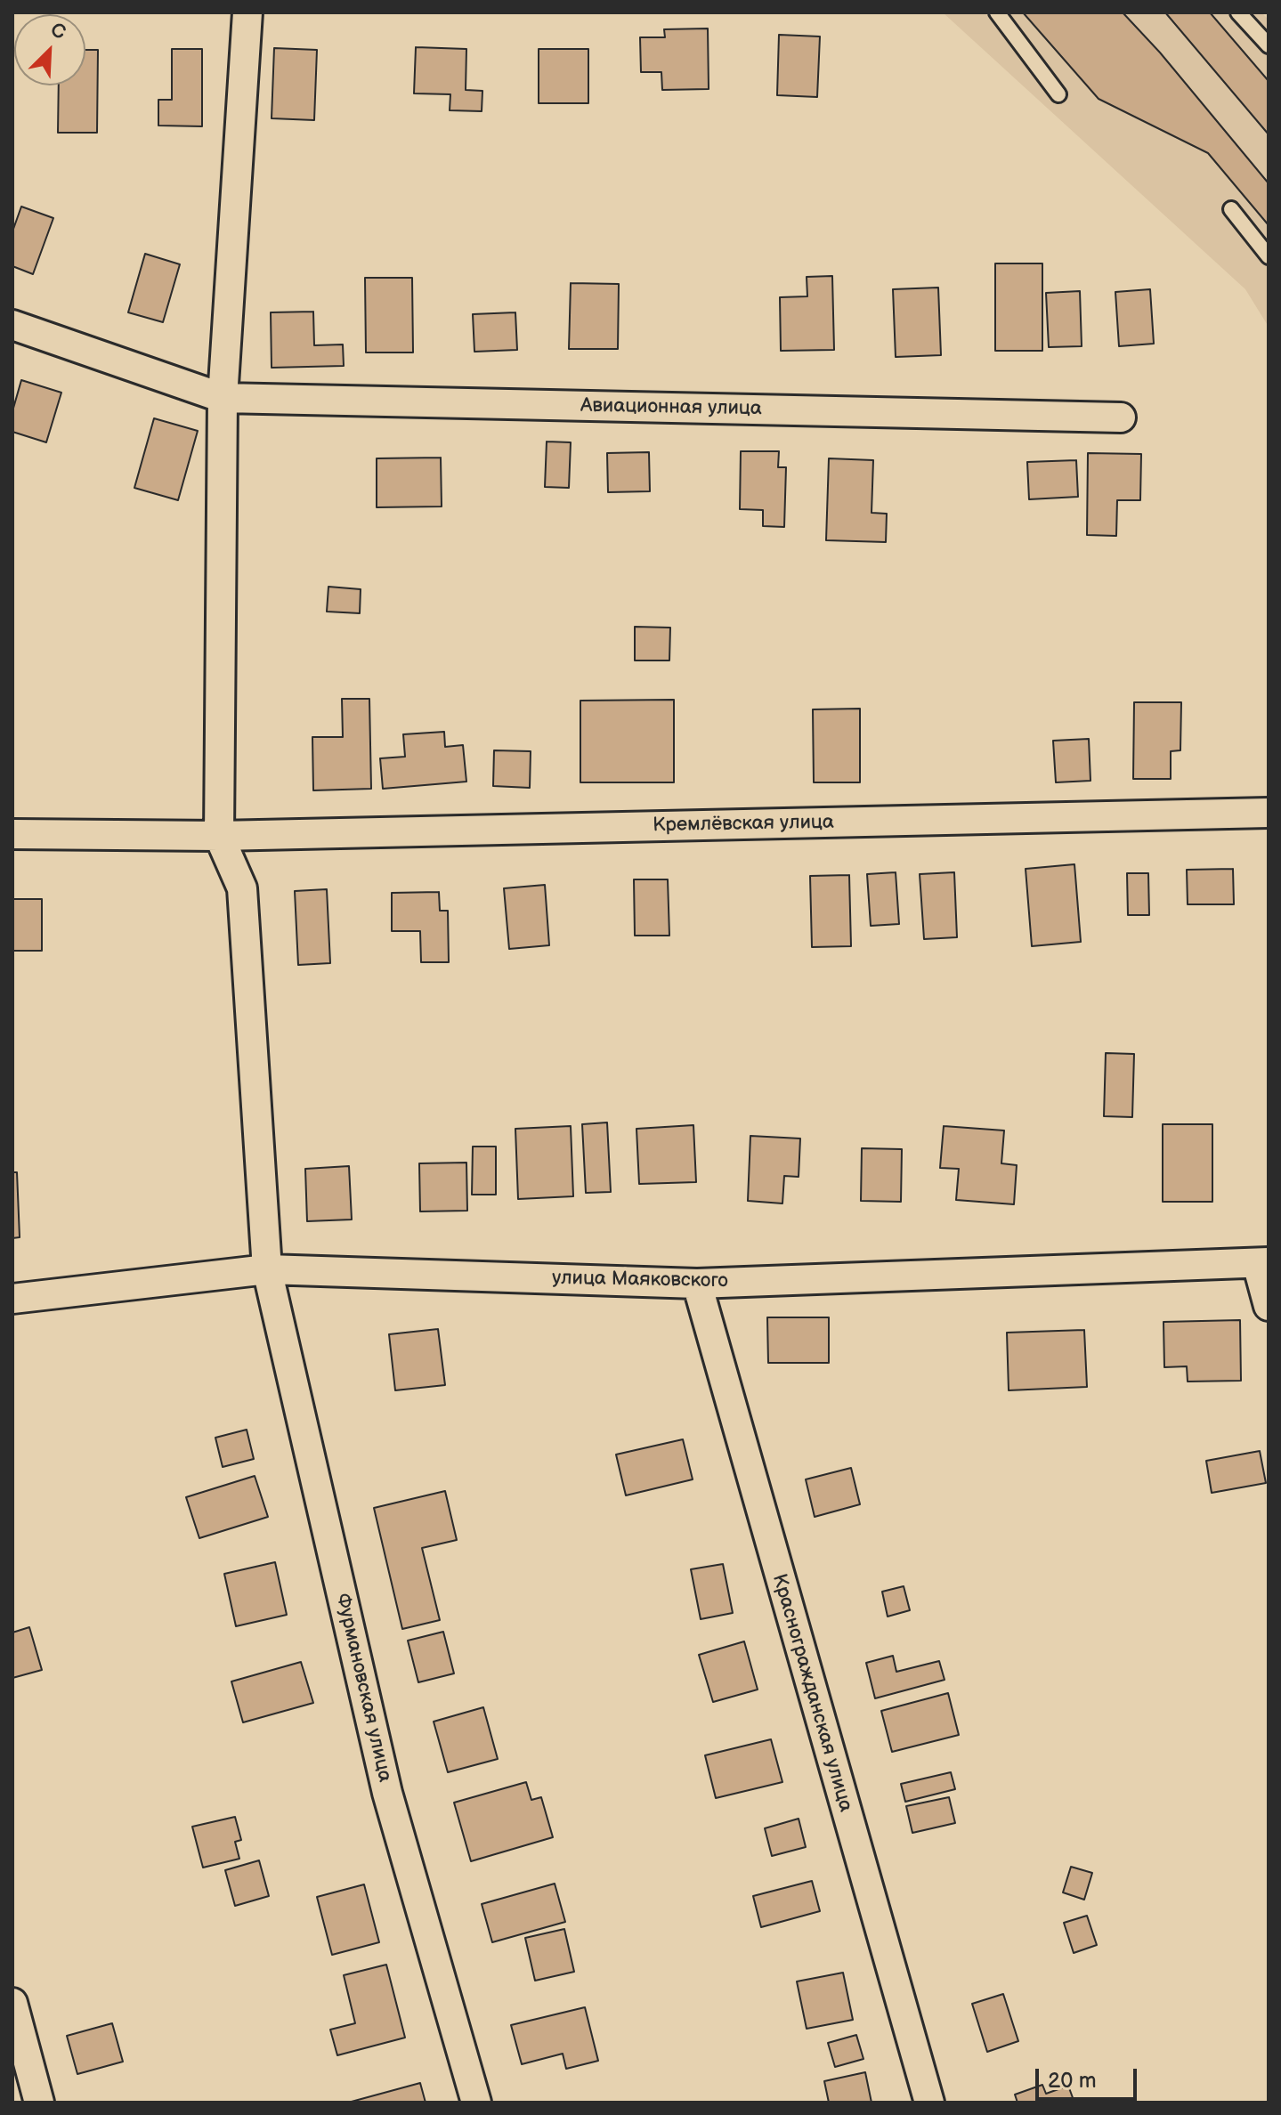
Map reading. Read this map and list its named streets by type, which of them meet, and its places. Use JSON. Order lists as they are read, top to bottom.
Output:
{
  "streets": {
    "street": [
      "Авиационная улица",
      "Кремлёвская улица",
      "улица Маяковского",
      "Фурмановская улица",
      "Красногражданская улица"
    ]
  },
  "crossings": [
    ["Кремлёвская улица", "Фурмановская улица"],
    ["улица Маяковского", "Фурмановская улица"],
    ["улица Маяковского", "Красногражданская улица"]
  ],
  "scale_bar": "20 m",
  "north": "top right"
}
